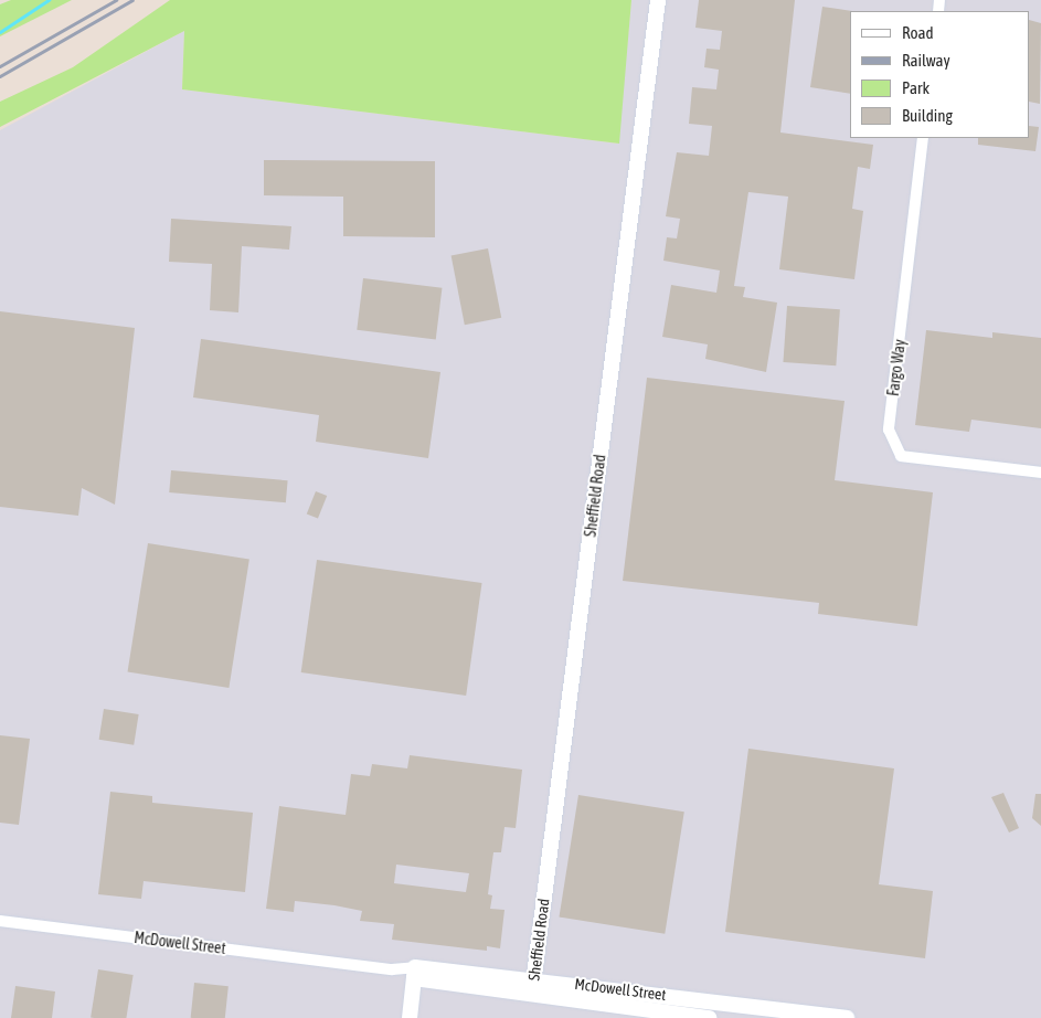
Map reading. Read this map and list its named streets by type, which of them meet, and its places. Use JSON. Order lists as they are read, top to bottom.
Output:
{
  "streets": {
    "street": ["Fargo Way", "Sheffield Road", "McDowell Street"]
  },
  "crossings": [
    ["Sheffield Road", "McDowell Street"]
  ],
  "legend": [
    "Road",
    "Railway",
    "Park",
    "Building"
  ]
}
